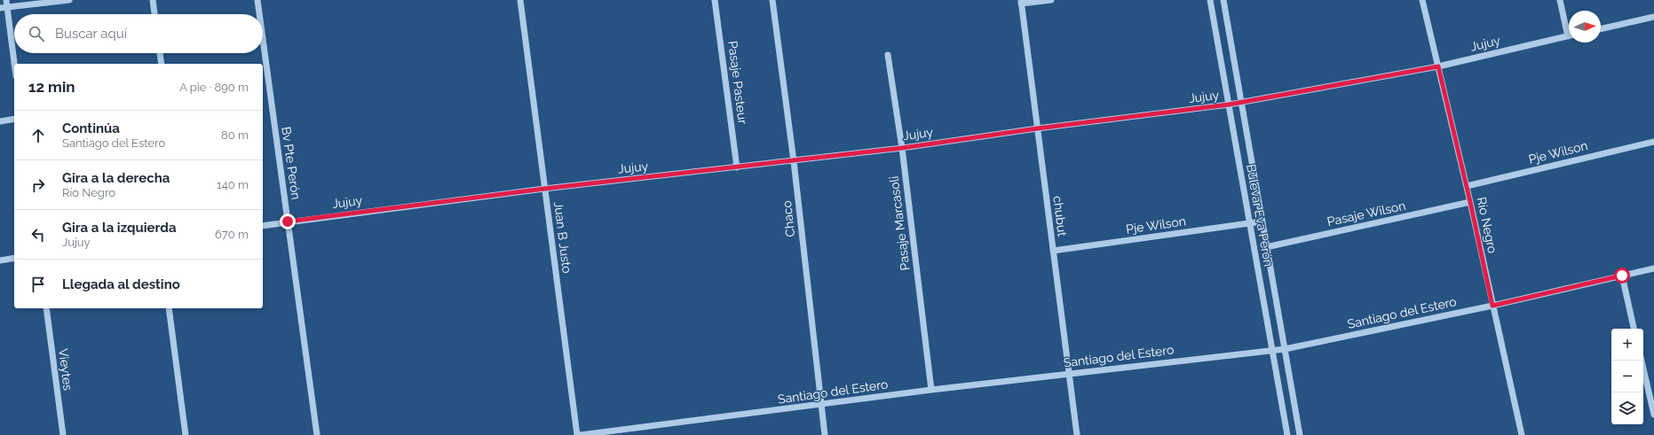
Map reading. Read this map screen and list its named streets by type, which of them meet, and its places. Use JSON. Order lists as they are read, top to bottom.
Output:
{
  "streets": {
    "street": [
      "Jujuy",
      "Pasaje Pasteur",
      "Pje Wilson",
      "Bv Pte Perón",
      "Pasaje Wilson",
      "Bulevar Eva Perón",
      "chubut",
      "Chaco",
      "Pasaje Marcasoli",
      "Río Negro",
      "Juan B Justo",
      "Santiago del Estero",
      "Vieytes"
    ]
  },
  "crossings": [
    ["Jujuy", "Pasaje Pasteur"],
    ["Jujuy", "Bv Pte Perón"],
    ["Jujuy", "Bulevar Eva Perón"],
    ["Jujuy", "chubut"],
    ["Jujuy", "Chaco"],
    ["Jujuy", "Pasaje Marcasoli"],
    ["Jujuy", "Río Negro"],
    ["Jujuy", "Juan B Justo"],
    ["Pje Wilson", "Bulevar Eva Perón"],
    ["Pje Wilson", "chubut"],
    ["Pje Wilson", "Río Negro"],
    ["Pasaje Wilson", "Bulevar Eva Perón"],
    ["Pasaje Wilson", "Río Negro"],
    ["Bulevar Eva Perón", "Santiago del Estero"],
    ["chubut", "Santiago del Estero"],
    ["Chaco", "Santiago del Estero"],
    ["Pasaje Marcasoli", "Santiago del Estero"],
    ["Río Negro", "Santiago del Estero"]
  ],
  "north": "right",
  "page": {
    "search": "Buscar aquí",
    "heading": ["12 min", "A pie · 890 m"],
    "list": [
      ["Continúa", "Santiago del Estero", "80 m"],
      ["Gira a la derecha", "Río Negro", "140 m"],
      ["Gira a la izquierda", "Jujuy", "670 m"],
      "Llegada al destino"
    ],
    "map_buttons": ["+", "−"]
  }
}
